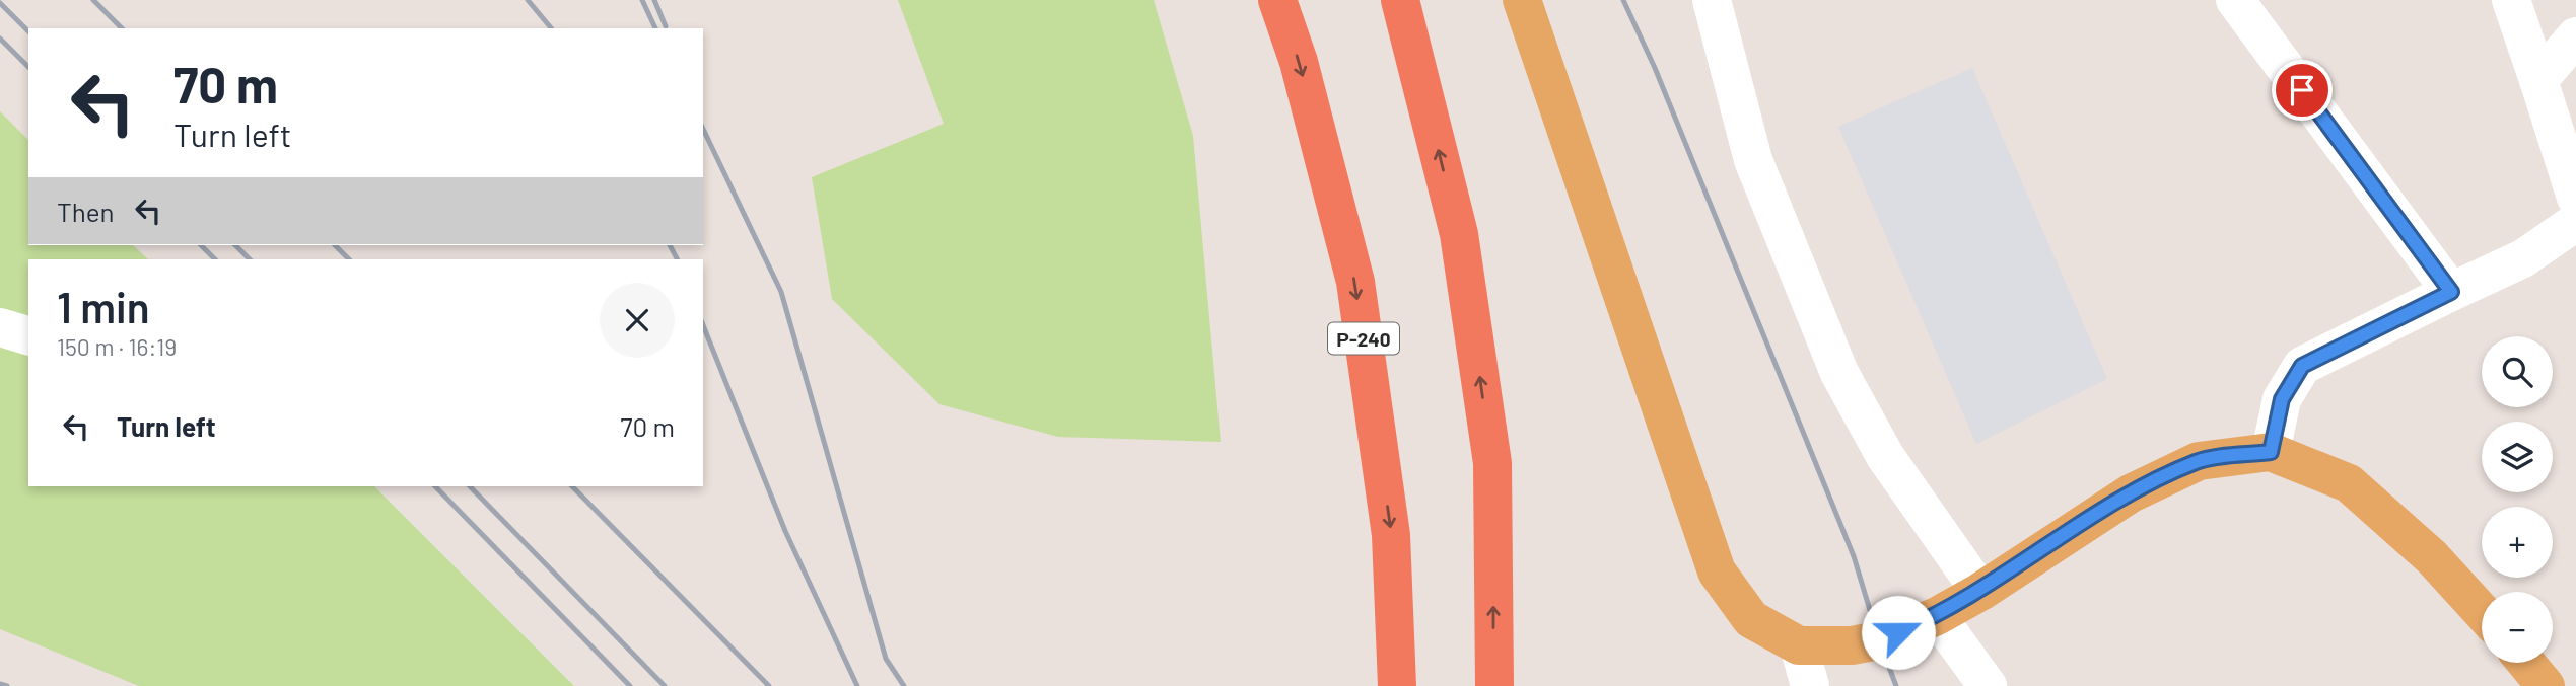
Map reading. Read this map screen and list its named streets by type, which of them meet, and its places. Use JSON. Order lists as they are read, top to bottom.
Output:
{
  "streets": {
    "highway": ["Р-240"]
  },
  "page": {
    "turn": ["70 m", "Turn left"],
    "then": "Then",
    "heading": ["1 min", "150 m · 16:19"],
    "map_buttons": ["+", "−"],
    "list": [
      {
        "name": "Turn left",
        "value": "70 m"
      }
    ]
  }
}
